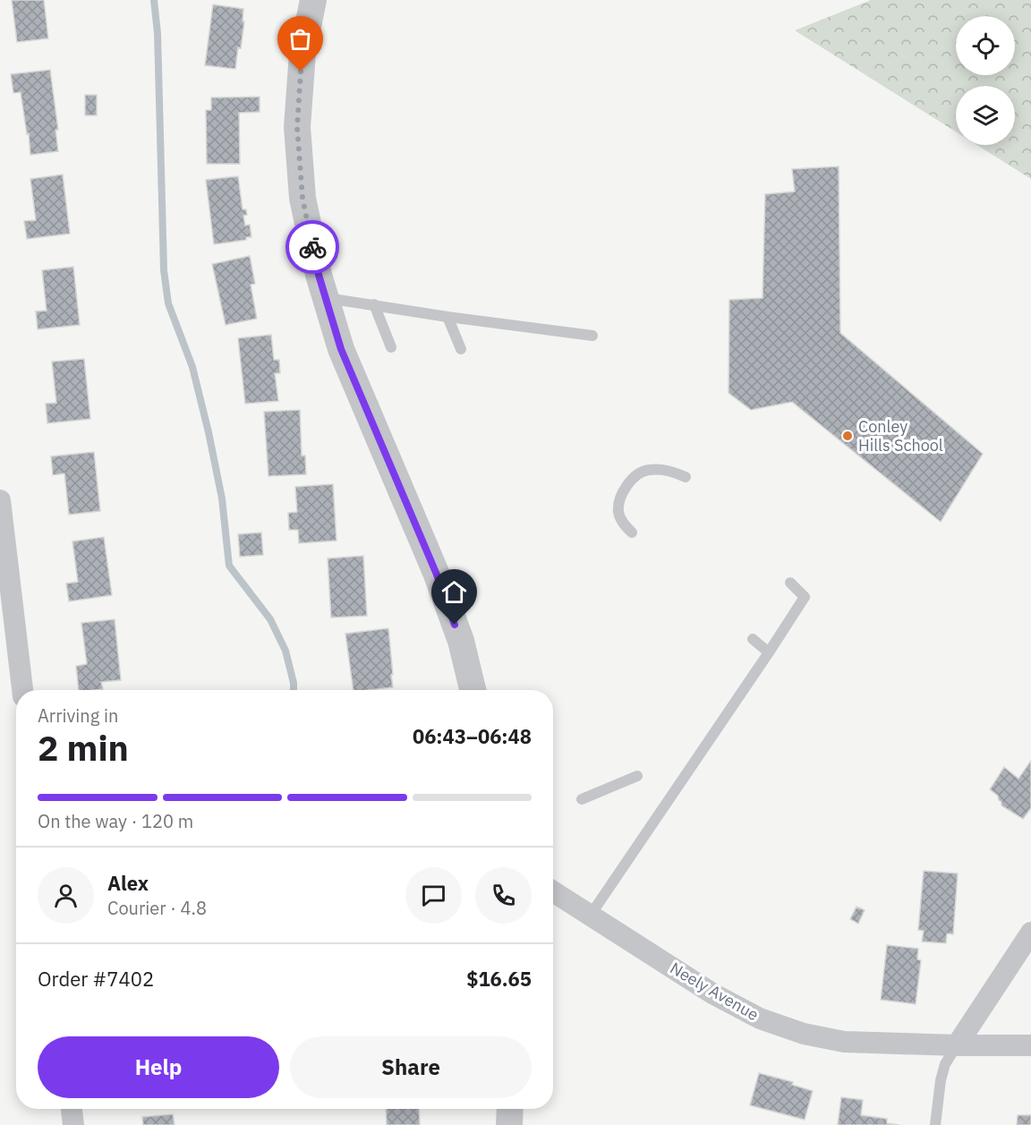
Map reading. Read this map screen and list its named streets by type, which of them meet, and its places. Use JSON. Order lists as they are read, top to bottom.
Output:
{
  "streets": {
    "street": ["Neely Avenue"]
  },
  "places": ["Conley Hills School"],
  "page": {
    "heading": ["2 min", "Arriving in", "06:43–06:48"],
    "panel": [
      "Alex",
      "Courier · 4.8",
      "Order #7402",
      "$16.65"
    ],
    "bar": "On the way · 120 m",
    "buttons": ["Help", "Share"]
  }
}
